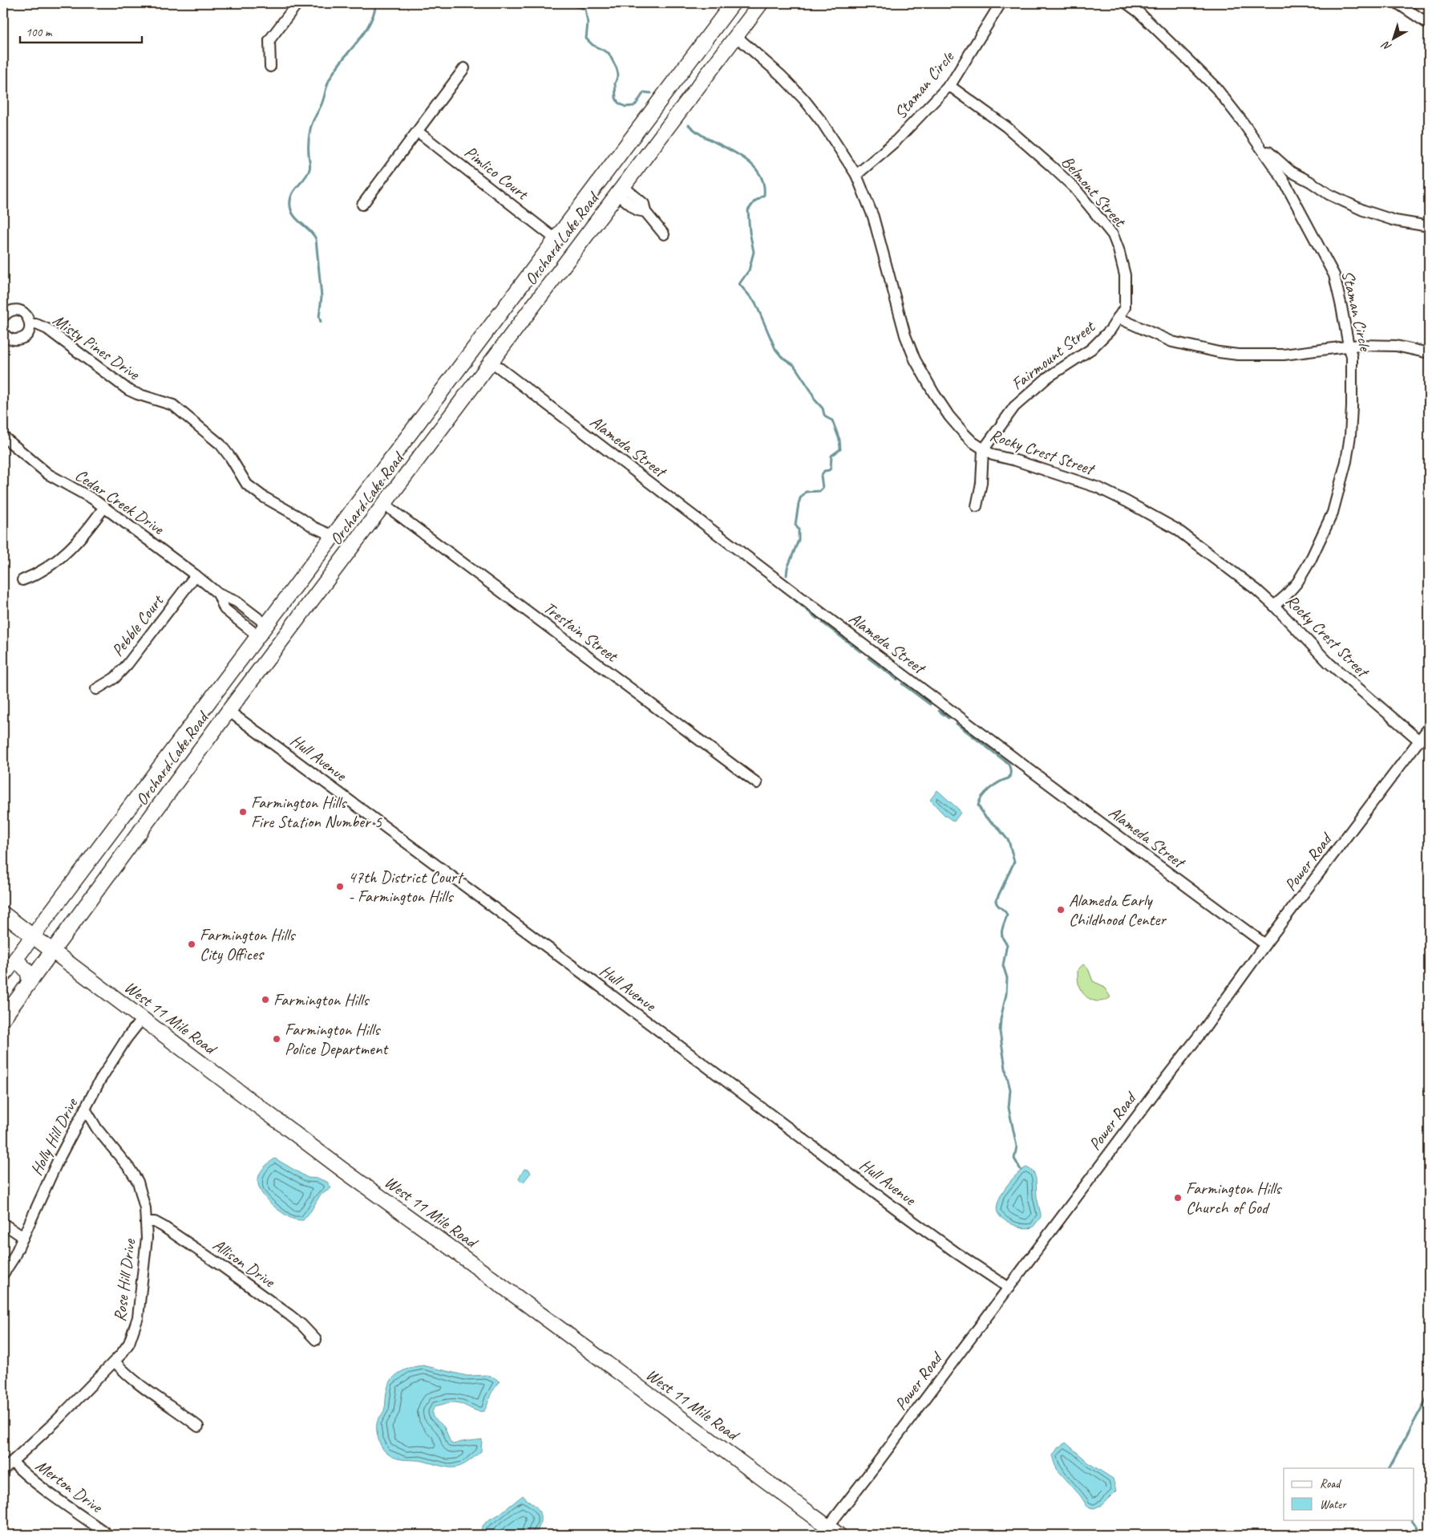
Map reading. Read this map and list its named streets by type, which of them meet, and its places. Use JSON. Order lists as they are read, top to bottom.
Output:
{
  "streets": {
    "main road": ["Orchard Lake Road", "West 11 Mile Road"],
    "street": [
      "Staman Circle",
      "Pimlico Court",
      "Belmont Street",
      "Misty Pines Drive",
      "Fairmount Street",
      "Alameda Street",
      "Rocky Crest Street",
      "Cedar Creek Drive",
      "Pebble Court",
      "Trestain Street",
      "Hull Avenue",
      "Power Road",
      "Holly Hill Drive",
      "Allison Drive",
      "Rose Hill Drive",
      "Merton Drive"
    ]
  },
  "crossings": [
    ["Staman Circle", "Belmont Street"],
    ["Staman Circle", "Rocky Crest Street"],
    ["Pimlico Court", "Orchard Lake Road"],
    ["Belmont Street", "Fairmount Street"],
    ["Orchard Lake Road", "Misty Pines Drive"],
    ["Orchard Lake Road", "Alameda Street"],
    ["Orchard Lake Road", "Rocky Crest Street"],
    ["Orchard Lake Road", "Cedar Creek Drive"],
    ["Orchard Lake Road", "Trestain Street"],
    ["Orchard Lake Road", "Hull Avenue"],
    ["Orchard Lake Road", "West 11 Mile Road"],
    ["Fairmount Street", "Rocky Crest Street"],
    ["Alameda Street", "Power Road"],
    ["Rocky Crest Street", "Power Road"],
    ["Cedar Creek Drive", "Pebble Court"],
    ["Hull Avenue", "Power Road"],
    ["Power Road", "West 11 Mile Road"],
    ["West 11 Mile Road", "Holly Hill Drive"],
    ["Holly Hill Drive", "Rose Hill Drive"],
    ["Allison Drive", "Rose Hill Drive"],
    ["Rose Hill Drive", "Merton Drive"]
  ],
  "places": [
    "Farmington Hills Fire Station Number 5",
    "47th District Court - Farmington Hills",
    "Alameda Early Childhood Center",
    "Farmington Hills City Offices",
    "Farmington Hills",
    "Farmington Hills Police Department",
    "Farmington Hills Church of God"
  ],
  "legend": ["Road", "Water"],
  "scale_bar": "100 m",
  "north": "bottom left"
}
